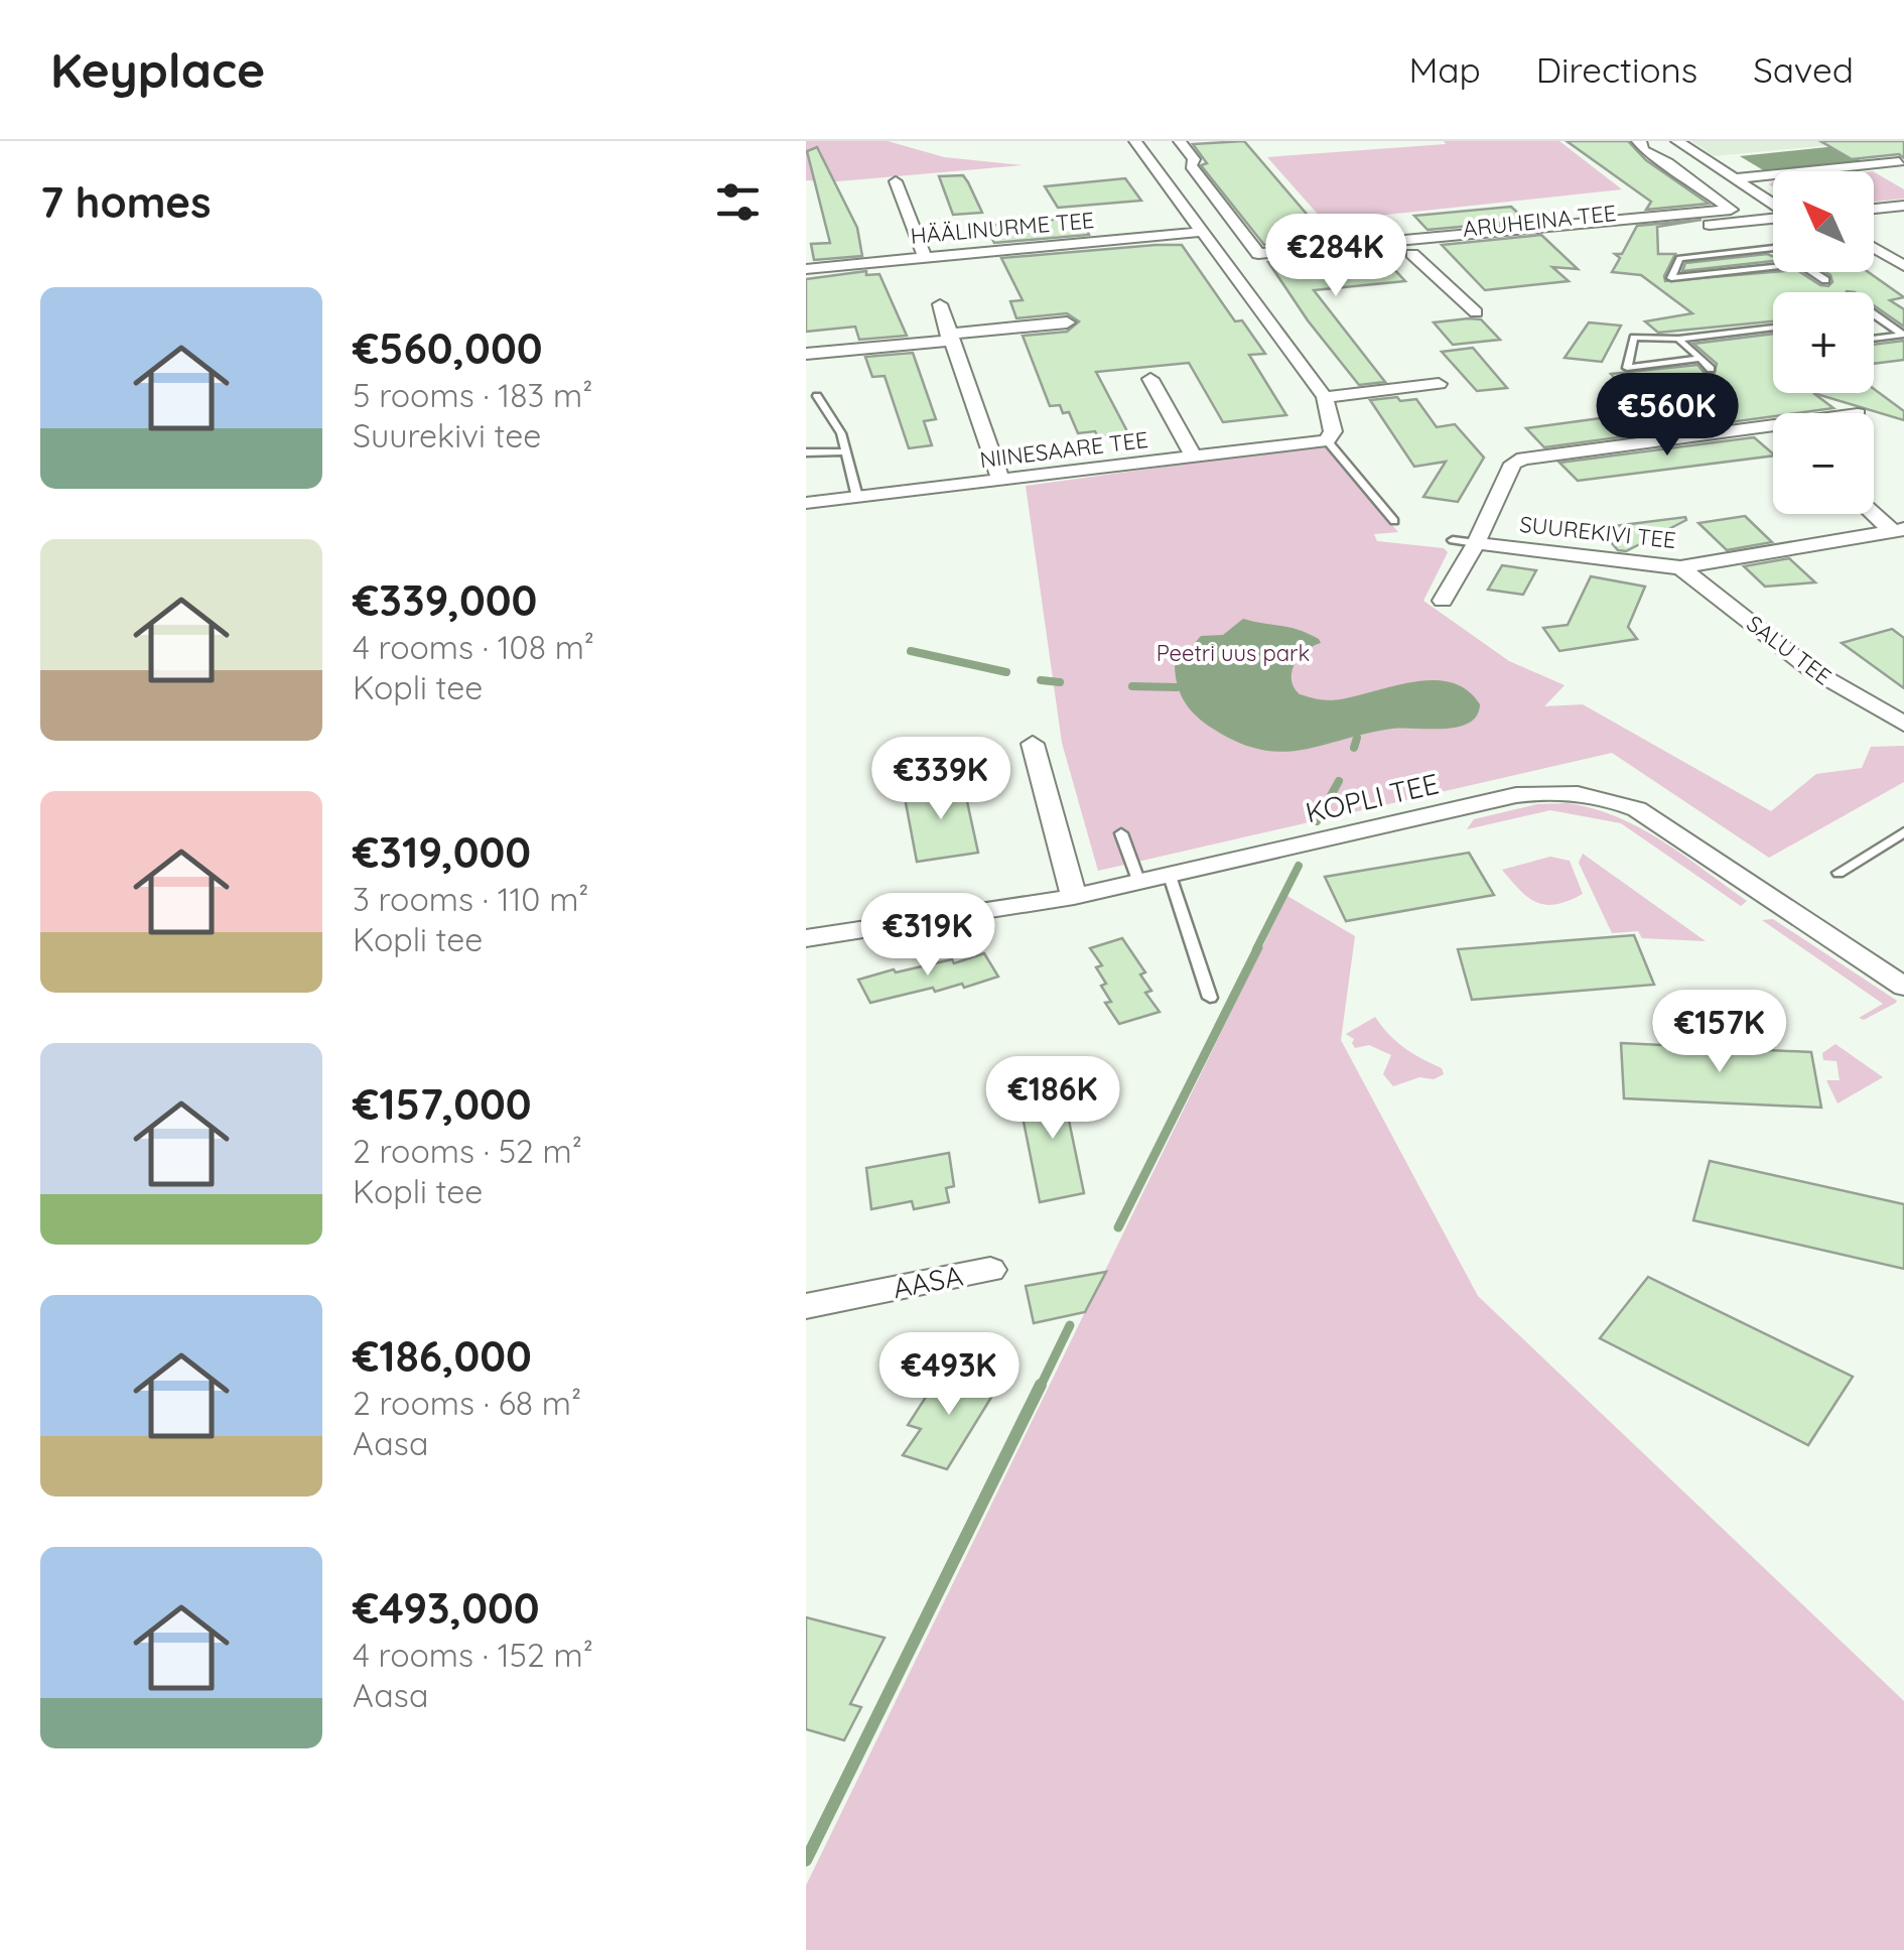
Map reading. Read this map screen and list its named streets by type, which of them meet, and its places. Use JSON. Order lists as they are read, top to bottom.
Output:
{
  "streets": {
    "street": [
      "ARUHEINA TEE",
      "HÄÄLINURME TEE",
      "NIINESAARE TEE",
      "SUUREKIVI TEE",
      "SALU TEE",
      "KOPLI TEE",
      "AASA"
    ]
  },
  "crossings": [
    ["SUUREKIVI TEE", "SALU TEE"]
  ],
  "parks": ["Peetri uus park"],
  "north": "top left",
  "page": {
    "header": "Keyplace",
    "nav": ["Map", "Directions", "Saved"],
    "heading": "7 homes",
    "map_buttons": ["+", "−"],
    "price": [
      "€284K",
      "€560K",
      "€339K",
      "€319K",
      "€157K",
      "€186K",
      "€493K"
    ],
    "list": [
      {
        "name": "€560,000",
        "note": "5 rooms · 183 m² · Suurekivi tee"
      },
      {
        "name": "€339,000",
        "note": "4 rooms · 108 m² · Kopli tee"
      },
      {
        "name": "€319,000",
        "note": "3 rooms · 110 m² · Kopli tee"
      },
      {
        "name": "€157,000",
        "note": "2 rooms · 52 m² · Kopli tee"
      },
      {
        "name": "€186,000",
        "note": "2 rooms · 68 m² · Aasa"
      },
      {
        "name": "€493,000",
        "note": "4 rooms · 152 m² · Aasa"
      }
    ]
  }
}
